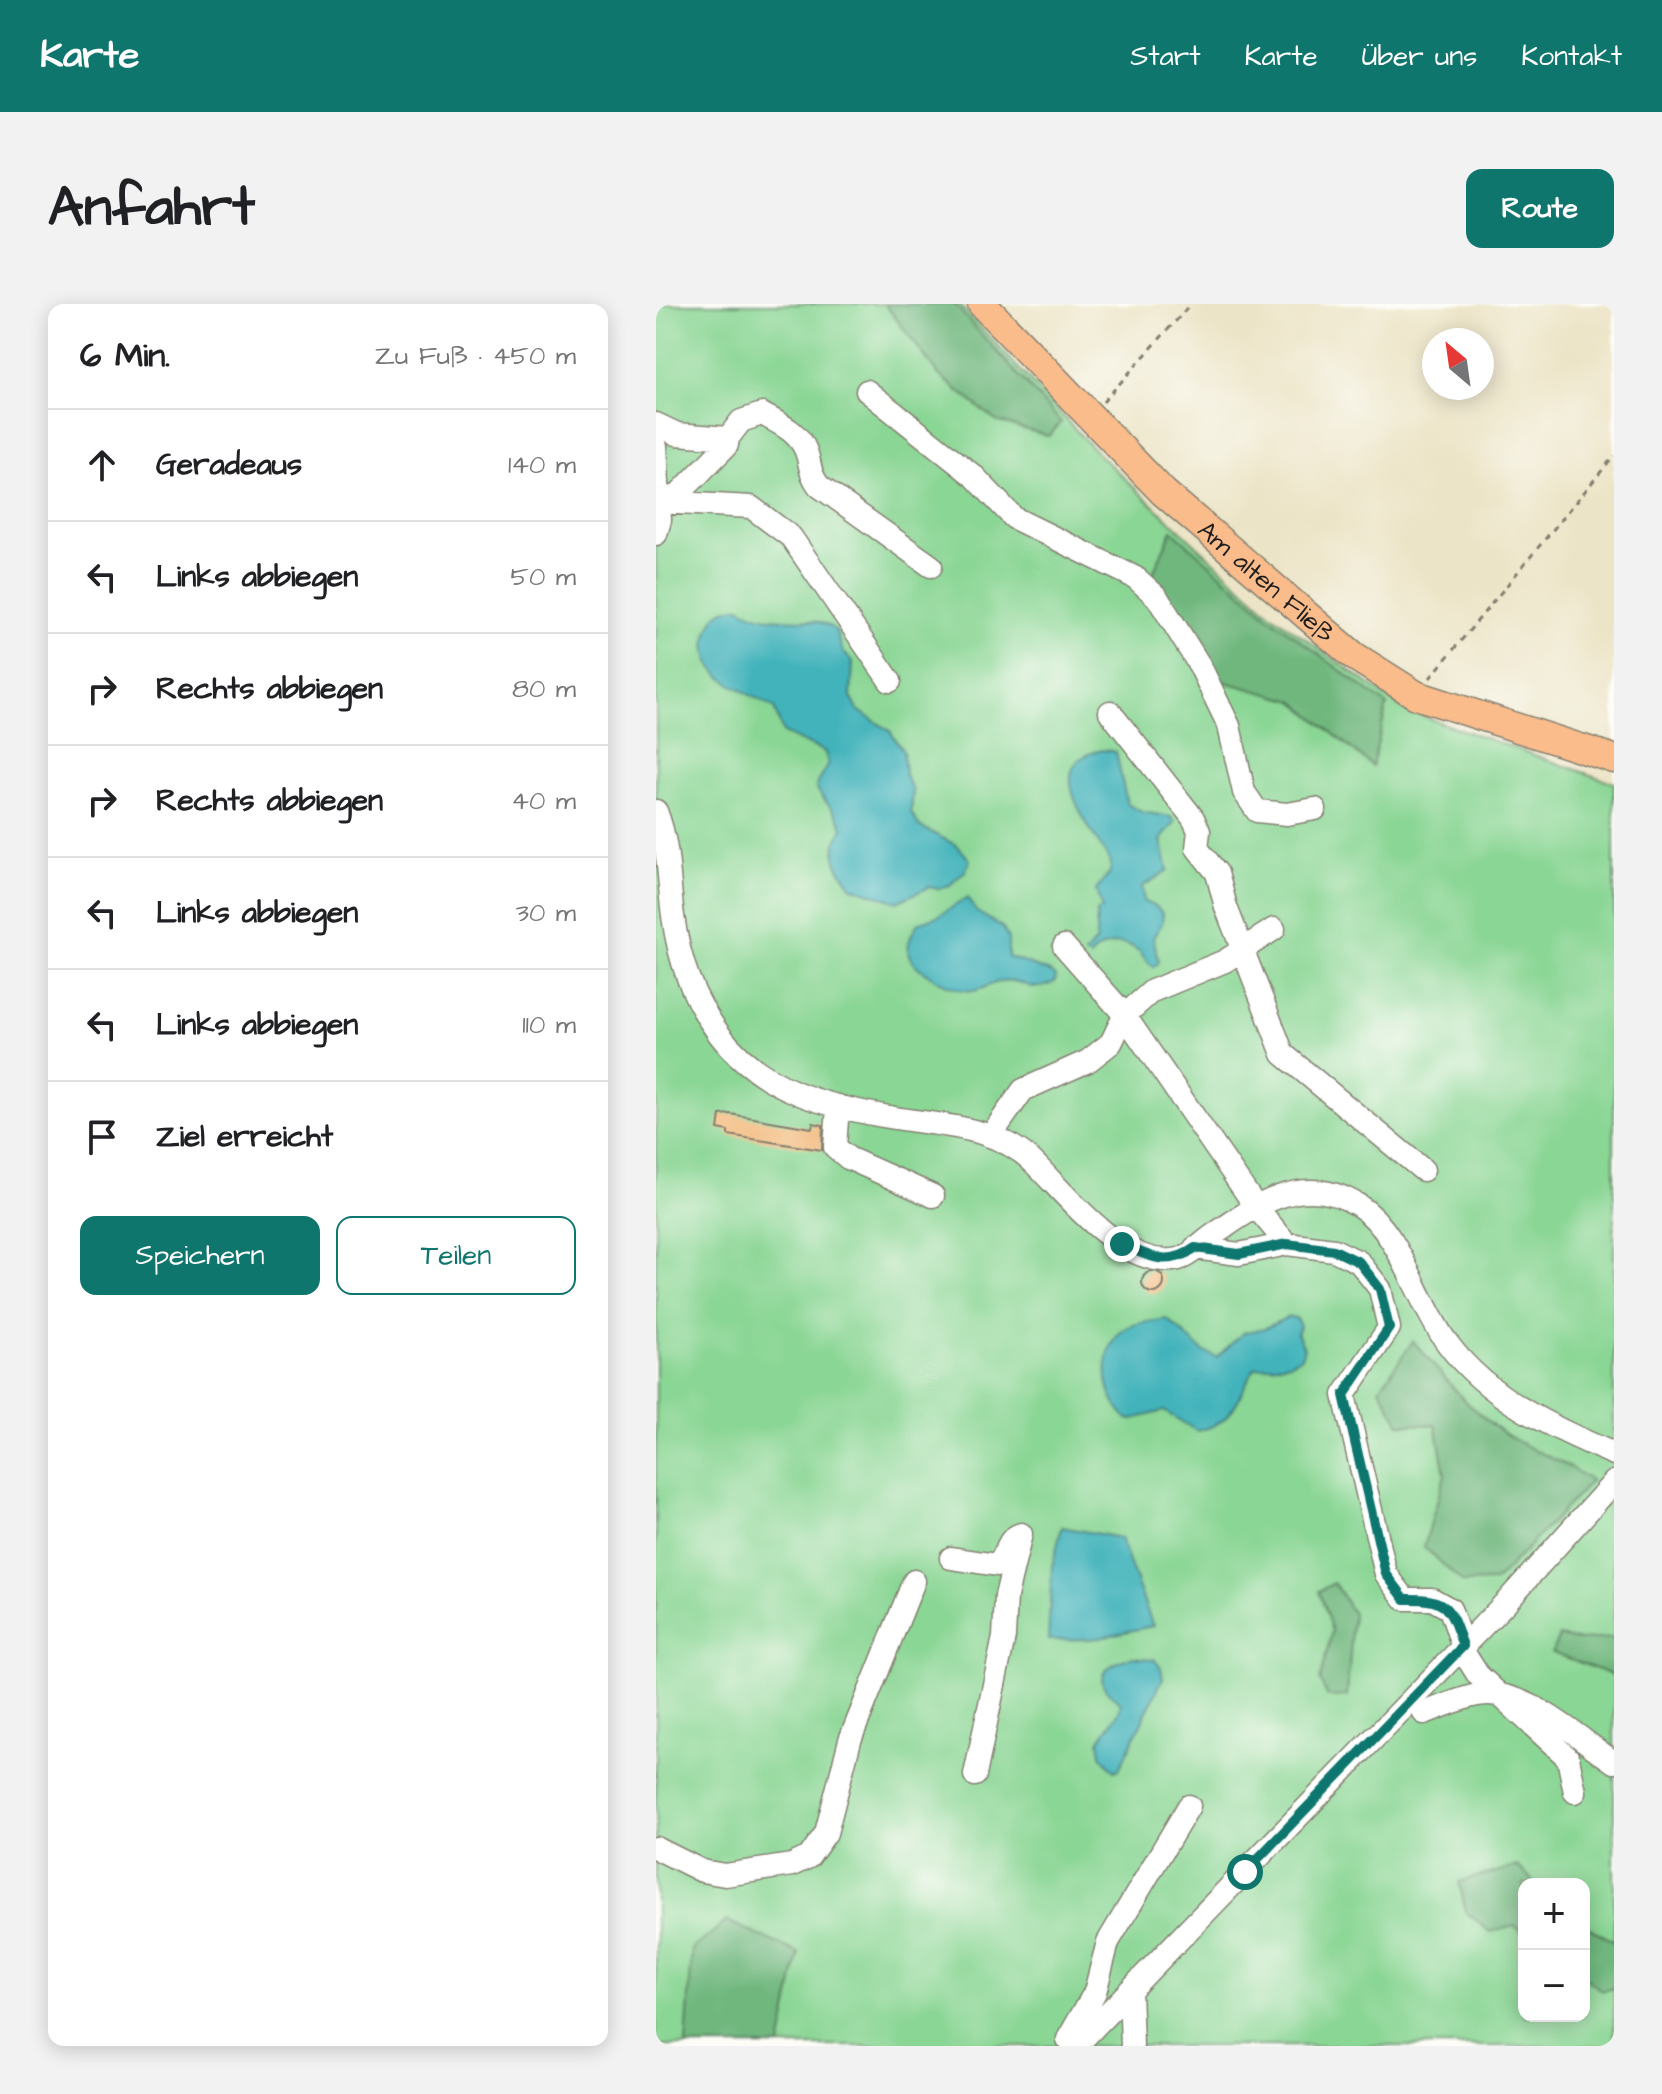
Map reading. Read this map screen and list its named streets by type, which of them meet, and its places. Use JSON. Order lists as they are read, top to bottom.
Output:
{
  "streets": {
    "main road": ["Am alten Fließ"]
  },
  "north": "top left",
  "page": {
    "header": "Karte",
    "nav": [
      "Start",
      "Karte",
      "Über uns",
      "Kontakt"
    ],
    "title": "Anfahrt",
    "buttons": [
      "Route",
      ["Speichern", "Teilen"]
    ],
    "heading": ["6 Min.", "Zu Fuß · 450 m"],
    "list": [
      ["Geradeaus", "140 m"],
      ["Links abbiegen", "50 m"],
      ["Rechts abbiegen", "80 m"],
      ["Rechts abbiegen", "40 m"],
      ["Links abbiegen", "30 m"],
      ["Links abbiegen", "110 m"],
      "Ziel erreicht"
    ],
    "map_buttons": ["+", "−"]
  }
}
